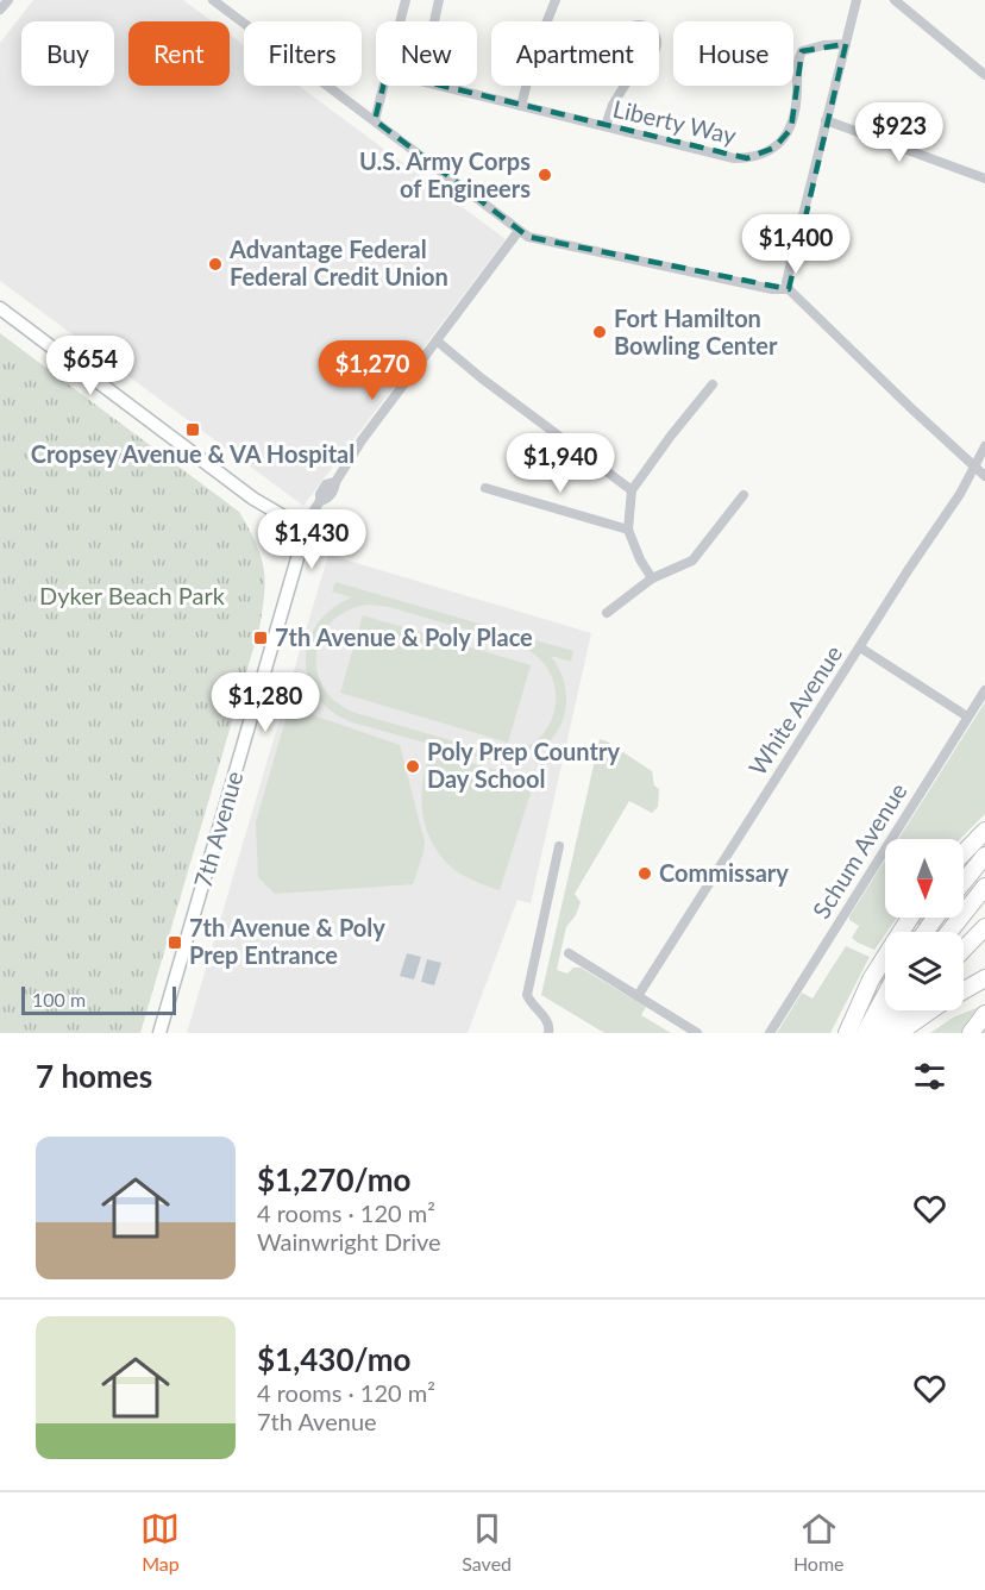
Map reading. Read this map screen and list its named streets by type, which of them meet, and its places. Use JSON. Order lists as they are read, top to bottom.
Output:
{
  "streets": {
    "main road": ["7th Avenue"],
    "street": ["Liberty Way", "White Avenue", "Schum Avenue"]
  },
  "parks": ["Dyker Beach Park"],
  "places": {
    "other": [
      "U.S. Army Corps of Engineers",
      "Advantage Federal Federal Credit Union",
      "Fort Hamilton Bowling Center",
      "Poly Prep Country Day School",
      "Commissary"
    ],
    "transit": ["Cropsey Avenue & VA Hospital", "7th Avenue & Poly Place", "7th Avenue & Poly Prep Entrance"]
  },
  "scale_bar": "100 m",
  "north": "bottom",
  "page": {
    "chip": [
      "Buy",
      "Rent",
      "Filters",
      "New",
      "Apartment",
      "House"
    ],
    "price": [
      "$923",
      "$1,400",
      "$654",
      "$1,270",
      "$1,940",
      "$1,430",
      "$1,280"
    ],
    "scale": "100 m",
    "heading": "7 homes",
    "list": [
      {
        "name": "$1,270/mo",
        "note": "4 rooms · 120 m² · Wainwright Drive"
      },
      {
        "name": "$1,430/mo",
        "note": "4 rooms · 120 m² · 7th Avenue"
      }
    ],
    "tabs": ["Map", "Saved", "Home"]
  }
}
